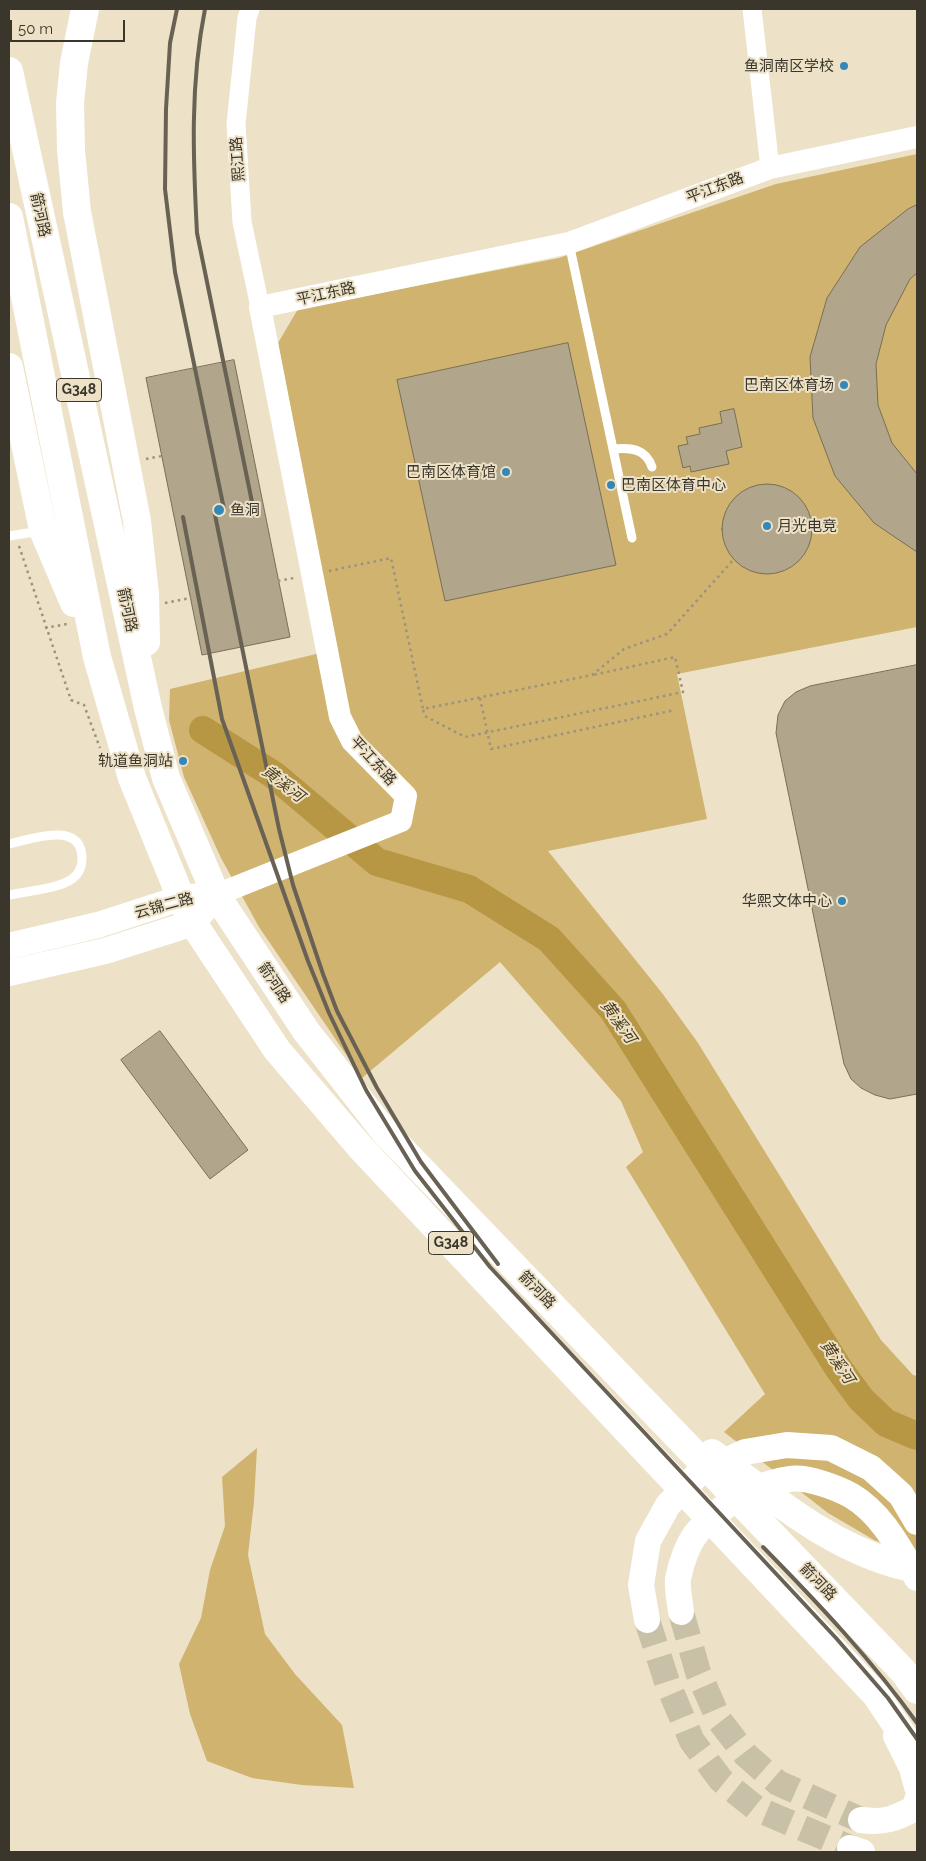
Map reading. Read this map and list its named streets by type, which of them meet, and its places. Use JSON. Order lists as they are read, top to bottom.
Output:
{
  "streets": {
    "highway": ["箭河路", "G348"],
    "main road": ["云锦二路"],
    "street": ["熙江路", "平江东路"]
  },
  "crossings": [
    ["熙江路", "平江东路"],
    ["平江东路", "箭河路"],
    ["平江东路", "云锦二路"],
    ["箭河路", "云锦二路"]
  ],
  "water": ["黄溪河"],
  "places": [
    "鱼洞南区学校",
    "巴南区体育场",
    "巴南区体育馆",
    "巴南区体育中心",
    "鱼洞",
    "月光电竞",
    "轨道鱼洞站",
    "华熙文体中心"
  ],
  "scale_bar": "50 m"
}
